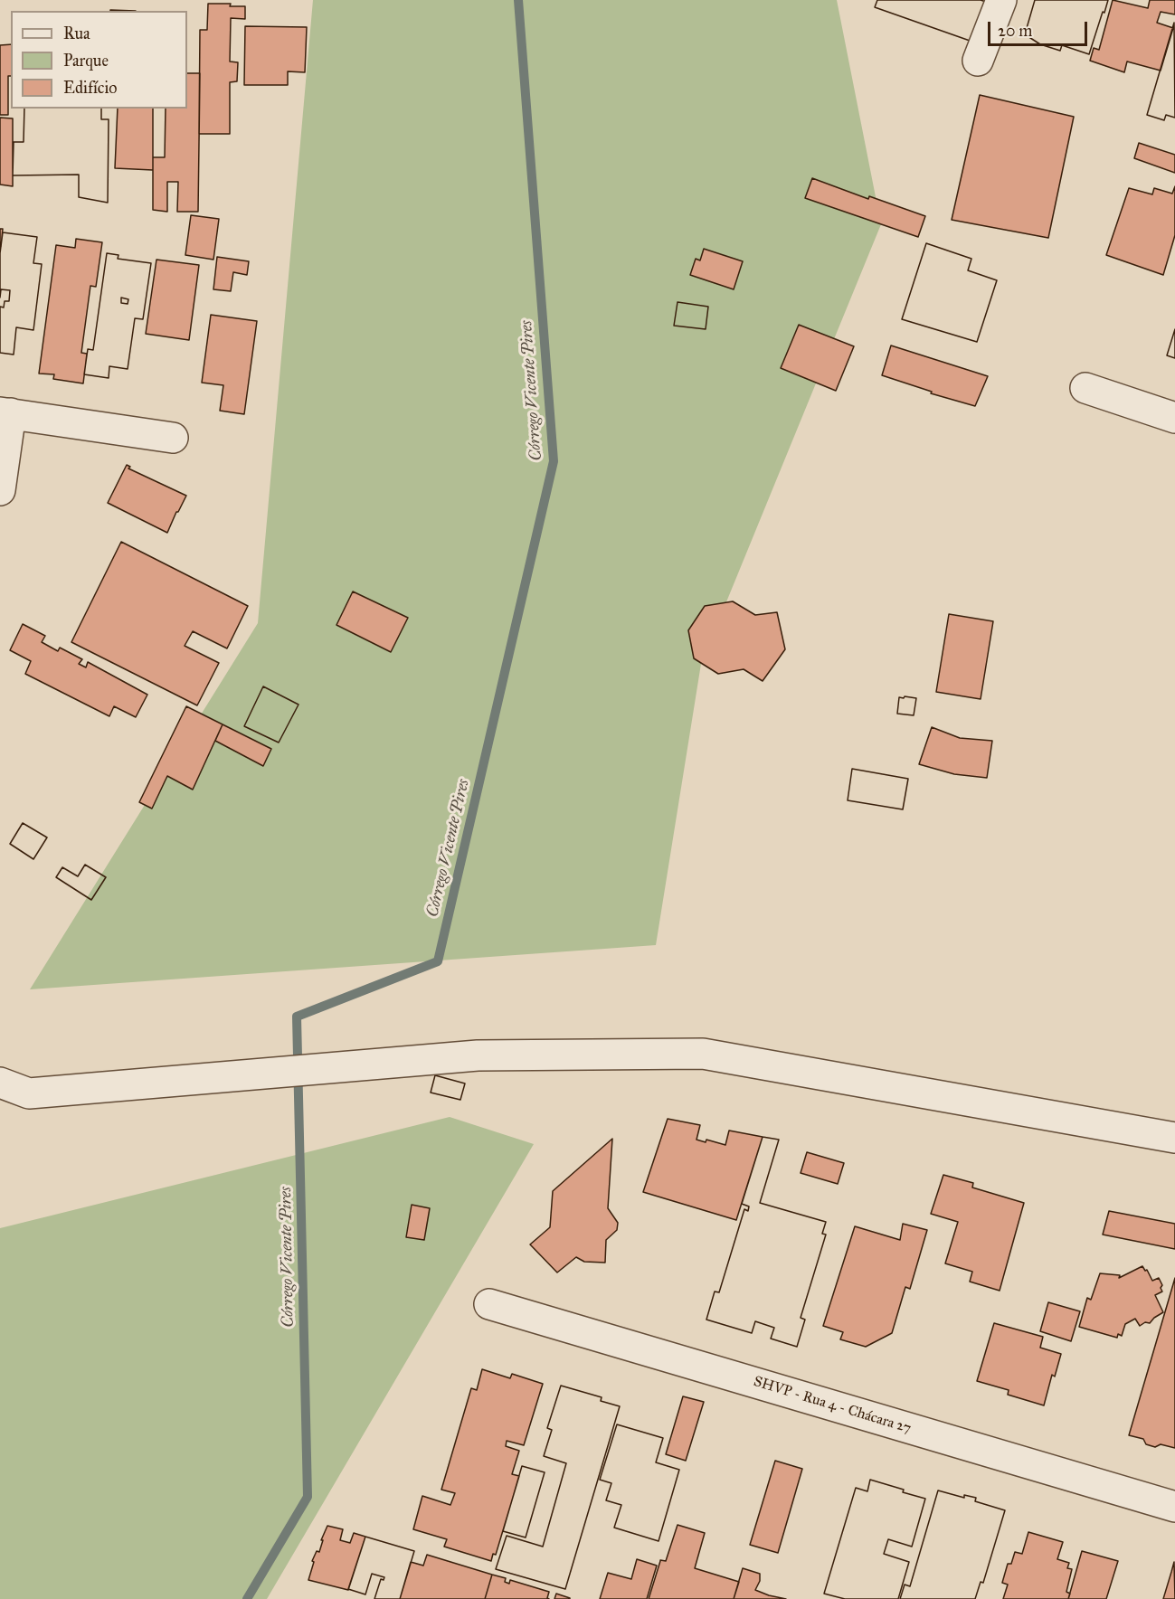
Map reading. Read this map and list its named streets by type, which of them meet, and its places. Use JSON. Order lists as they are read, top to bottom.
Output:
{
  "streets": {
    "street": ["SHVP - Rua 4 - Chácara 27"]
  },
  "water": ["Córrego Vicente Pires"],
  "legend": ["Rua", "Parque", "Edifício"],
  "scale_bar": "20 m"
}
